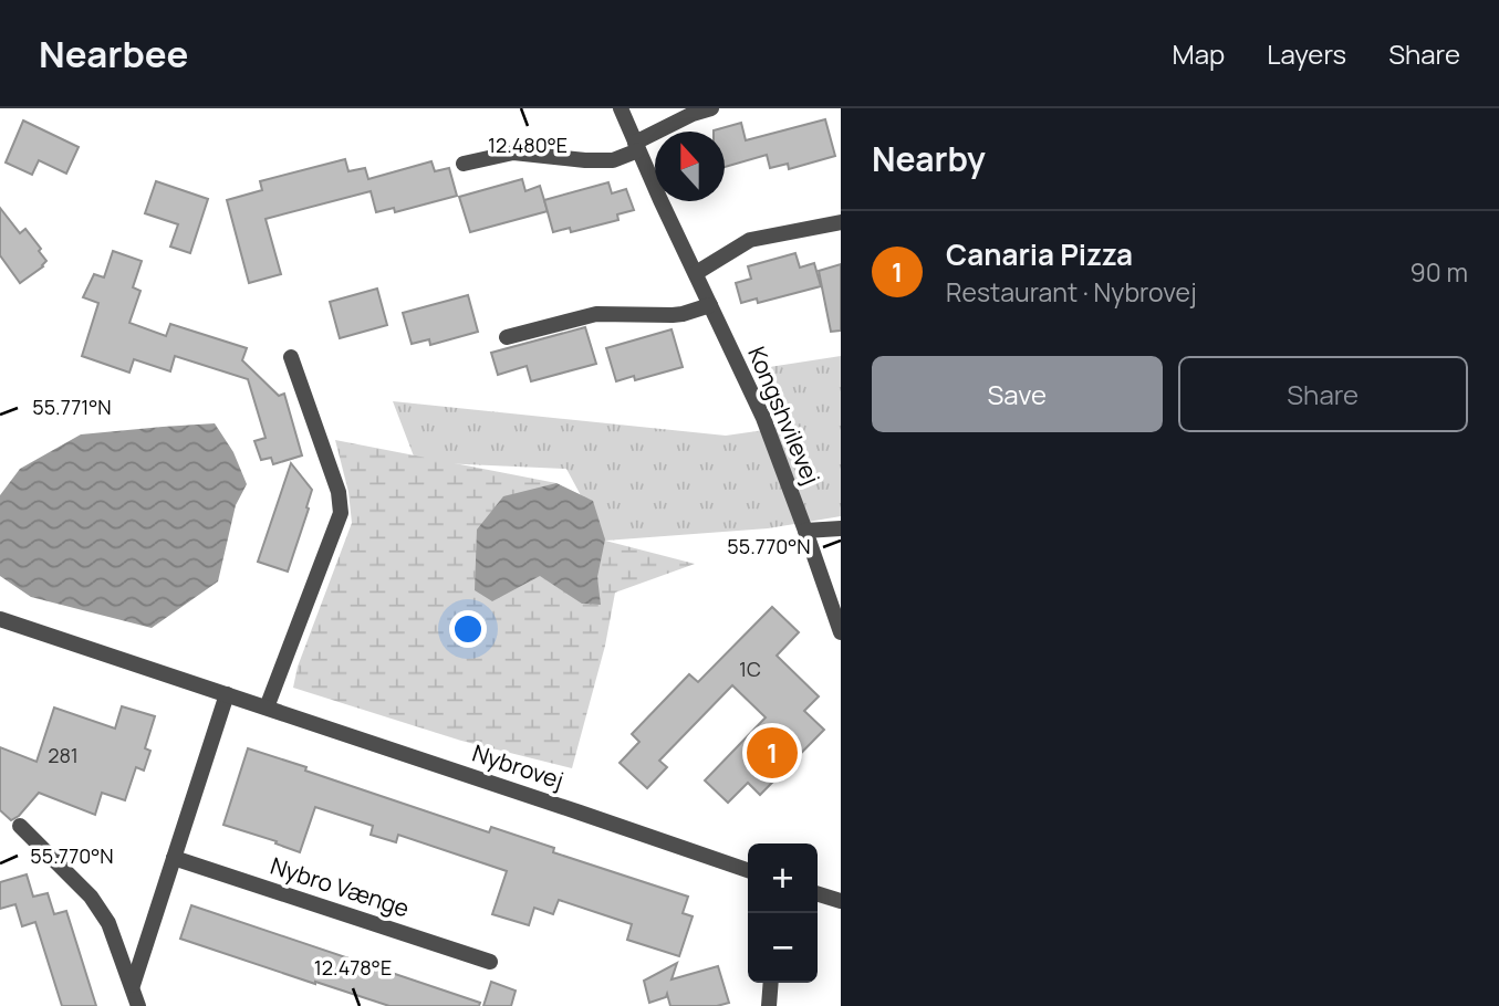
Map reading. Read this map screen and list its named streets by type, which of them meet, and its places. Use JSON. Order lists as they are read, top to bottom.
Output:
{
  "streets": {
    "street": ["Kongshvilevej", "Nybrovej", "Nybro Vænge"]
  },
  "house_numbers": ["1C", "281"],
  "north": "top",
  "page": {
    "header": "Nearbee",
    "nav": ["Map", "Layers", "Share"],
    "heading": "Nearby",
    "list": [
      {
        "mark": "1",
        "name": "Canaria Pizza",
        "note": "Restaurant · Nybrovej",
        "value": "90 m"
      }
    ],
    "buttons": ["Save", "Share"],
    "pins": "1",
    "map_buttons": ["+", "−"]
  },
  "coordinates": [
    "12.480°E",
    "55.771°N",
    "55.770°N",
    "12.478°E"
  ]
}
